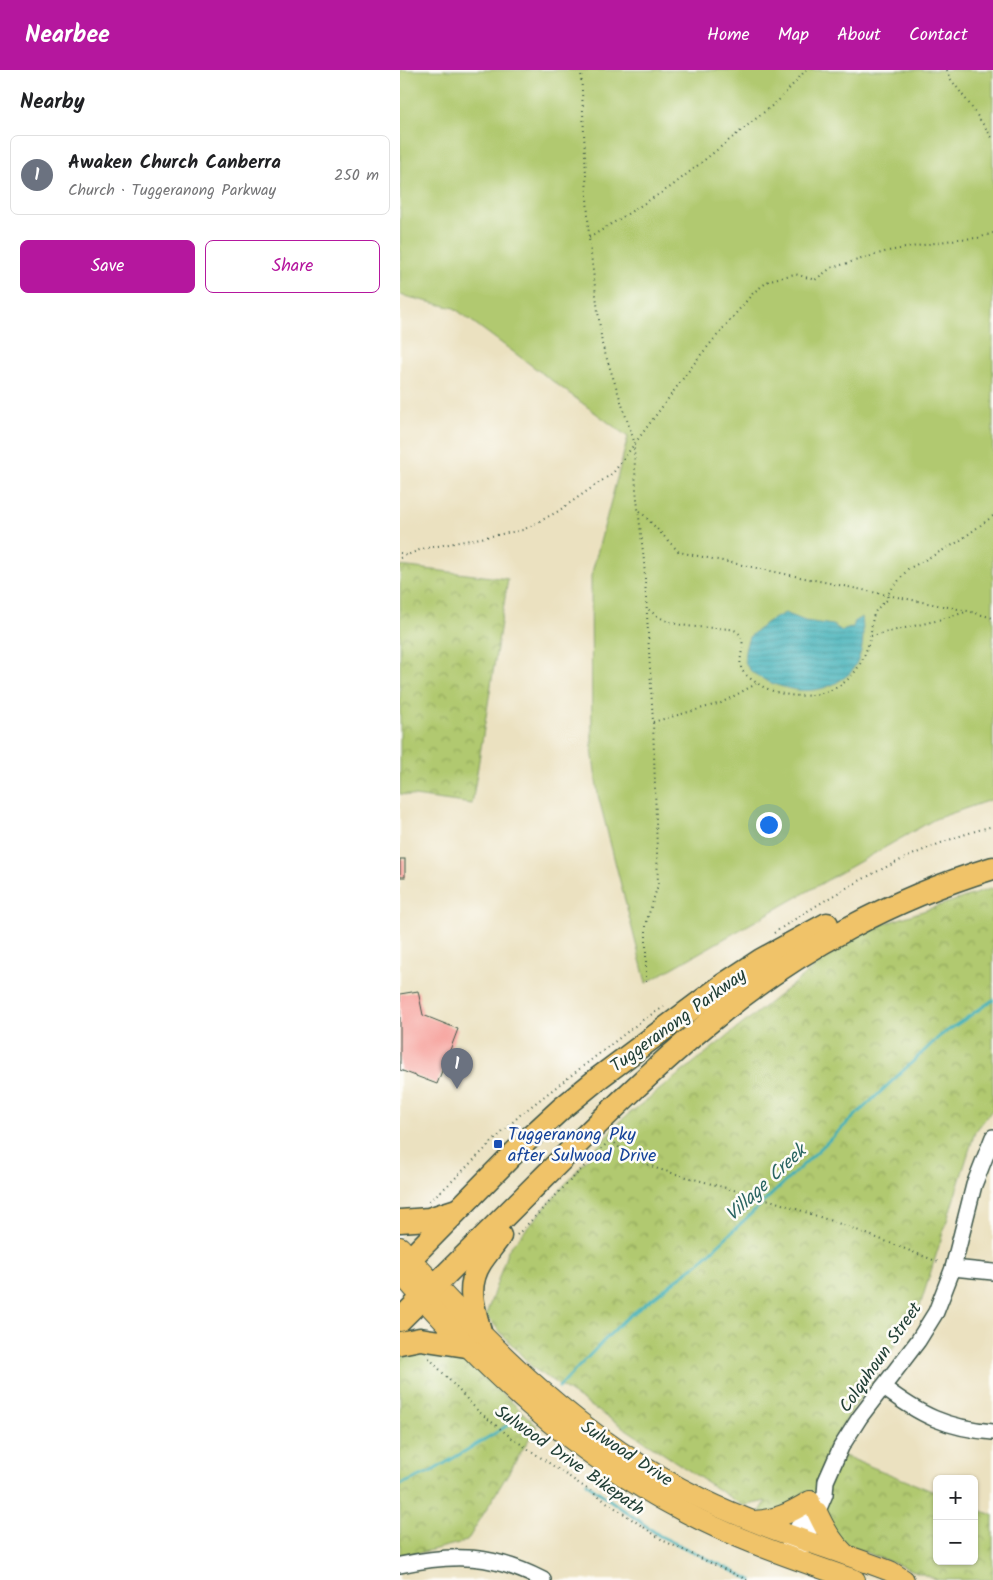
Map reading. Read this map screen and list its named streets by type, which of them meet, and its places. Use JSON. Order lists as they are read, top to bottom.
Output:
{
  "streets": {
    "highway": ["Tuggeranong Parkway"],
    "main road": ["Sulwood Drive"],
    "street": ["Colquhoun Street"],
    "path": ["Sulwood Drive Bikepath"]
  },
  "crossings": [
    ["Tuggeranong Parkway", "Sulwood Drive"],
    ["Colquhoun Street", "Sulwood Drive"]
  ],
  "water": ["Village Creek"],
  "places": {
    "transit": ["Tuggeranong Pky after Sulwood Drive"]
  },
  "page": {
    "header": "Nearbee",
    "nav": [
      "Home",
      "Map",
      "About",
      "Contact"
    ],
    "heading": "Nearby",
    "list": [
      {
        "mark": "1",
        "name": "Awaken Church Canberra",
        "note": "Church · Tuggeranong Parkway",
        "value": "250 m"
      }
    ],
    "buttons": ["Save", "Share"],
    "pins": "1",
    "map_buttons": ["+", "−"]
  }
}
